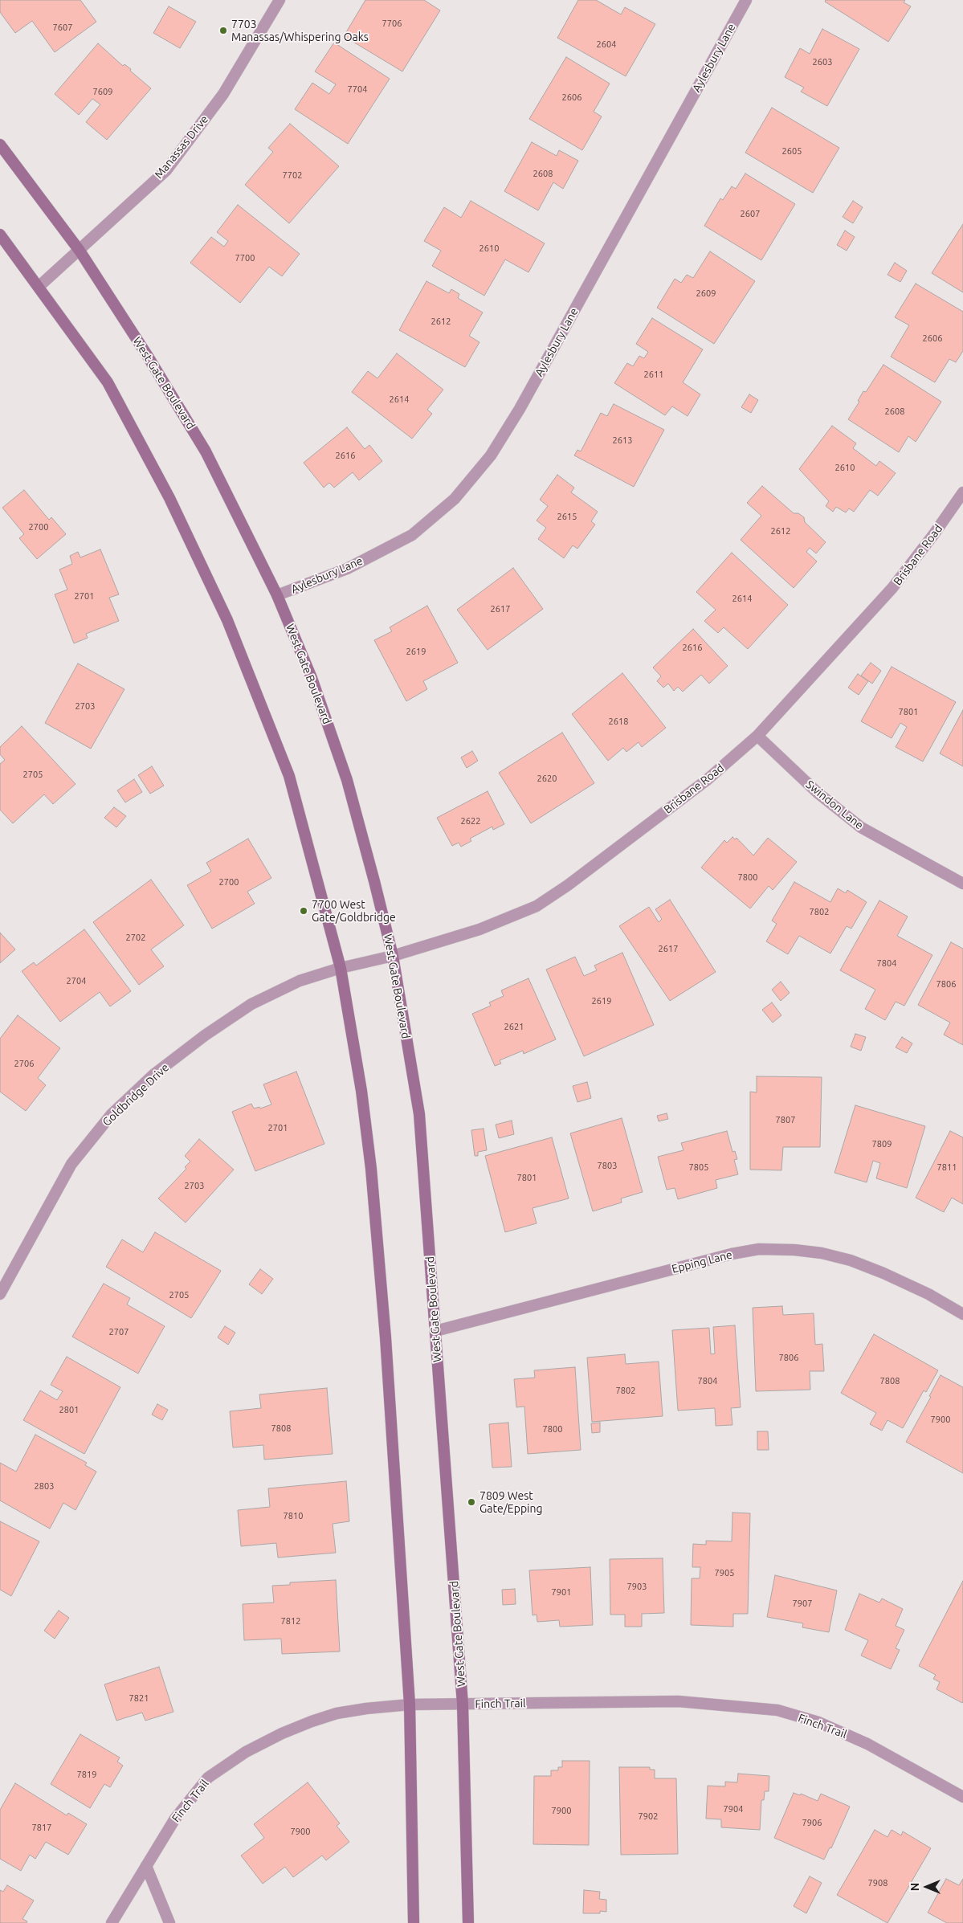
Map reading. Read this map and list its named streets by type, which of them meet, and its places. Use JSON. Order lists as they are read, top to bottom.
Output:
{
  "streets": {
    "main road": ["West Gate Boulevard"],
    "street": [
      "Aylesbury Lane",
      "Manassas Drive",
      "Brisbane Road",
      "Swindon Lane",
      "Goldbridge Drive",
      "Epping Lane",
      "Finch Trail"
    ]
  },
  "crossings": [
    ["Aylesbury Lane", "West Gate Boulevard"],
    ["Manassas Drive", "West Gate Boulevard"],
    ["West Gate Boulevard", "Brisbane Road"],
    ["West Gate Boulevard", "Epping Lane"],
    ["West Gate Boulevard", "Finch Trail"],
    ["Brisbane Road", "Swindon Lane"],
    ["Brisbane Road", "Goldbridge Drive"]
  ],
  "places": ["7703 Manassas/Whispering Oaks", "7700 West Gate/Goldbridge", "7809 West Gate/Epping"],
  "house_numbers": [
    "7706",
    "7607",
    "2604",
    "2603",
    "7704",
    "7609",
    "2606",
    "2605",
    "2608",
    "7702",
    "2607",
    "2610",
    "7700",
    "2609",
    "2612",
    "2606",
    "2611",
    "2614",
    "2608",
    "2613",
    "2616",
    "2610",
    "2615",
    "2700",
    "2612",
    "2701",
    "2614",
    "2617",
    "2616",
    "2619",
    "2703",
    "7801",
    "2618",
    "2705",
    "2620",
    "2622",
    "7800",
    "2700",
    "7802",
    "2702",
    "2617",
    "7804",
    "2704",
    "7806",
    "2619",
    "2621",
    "2706",
    "7807",
    "2701",
    "7809",
    "7803",
    "7805",
    "7811",
    "7801",
    "2703",
    "2705",
    "2707",
    "7806",
    "7804",
    "7808",
    "7802",
    "2801",
    "7900",
    "7808",
    "7800",
    "2803",
    "7810",
    "7905",
    "7903",
    "7901",
    "7907",
    "7812",
    "7821",
    "7819",
    "7904",
    "7900",
    "7902",
    "7906",
    "7817",
    "7900",
    "7908"
  ],
  "north": "left"
}
